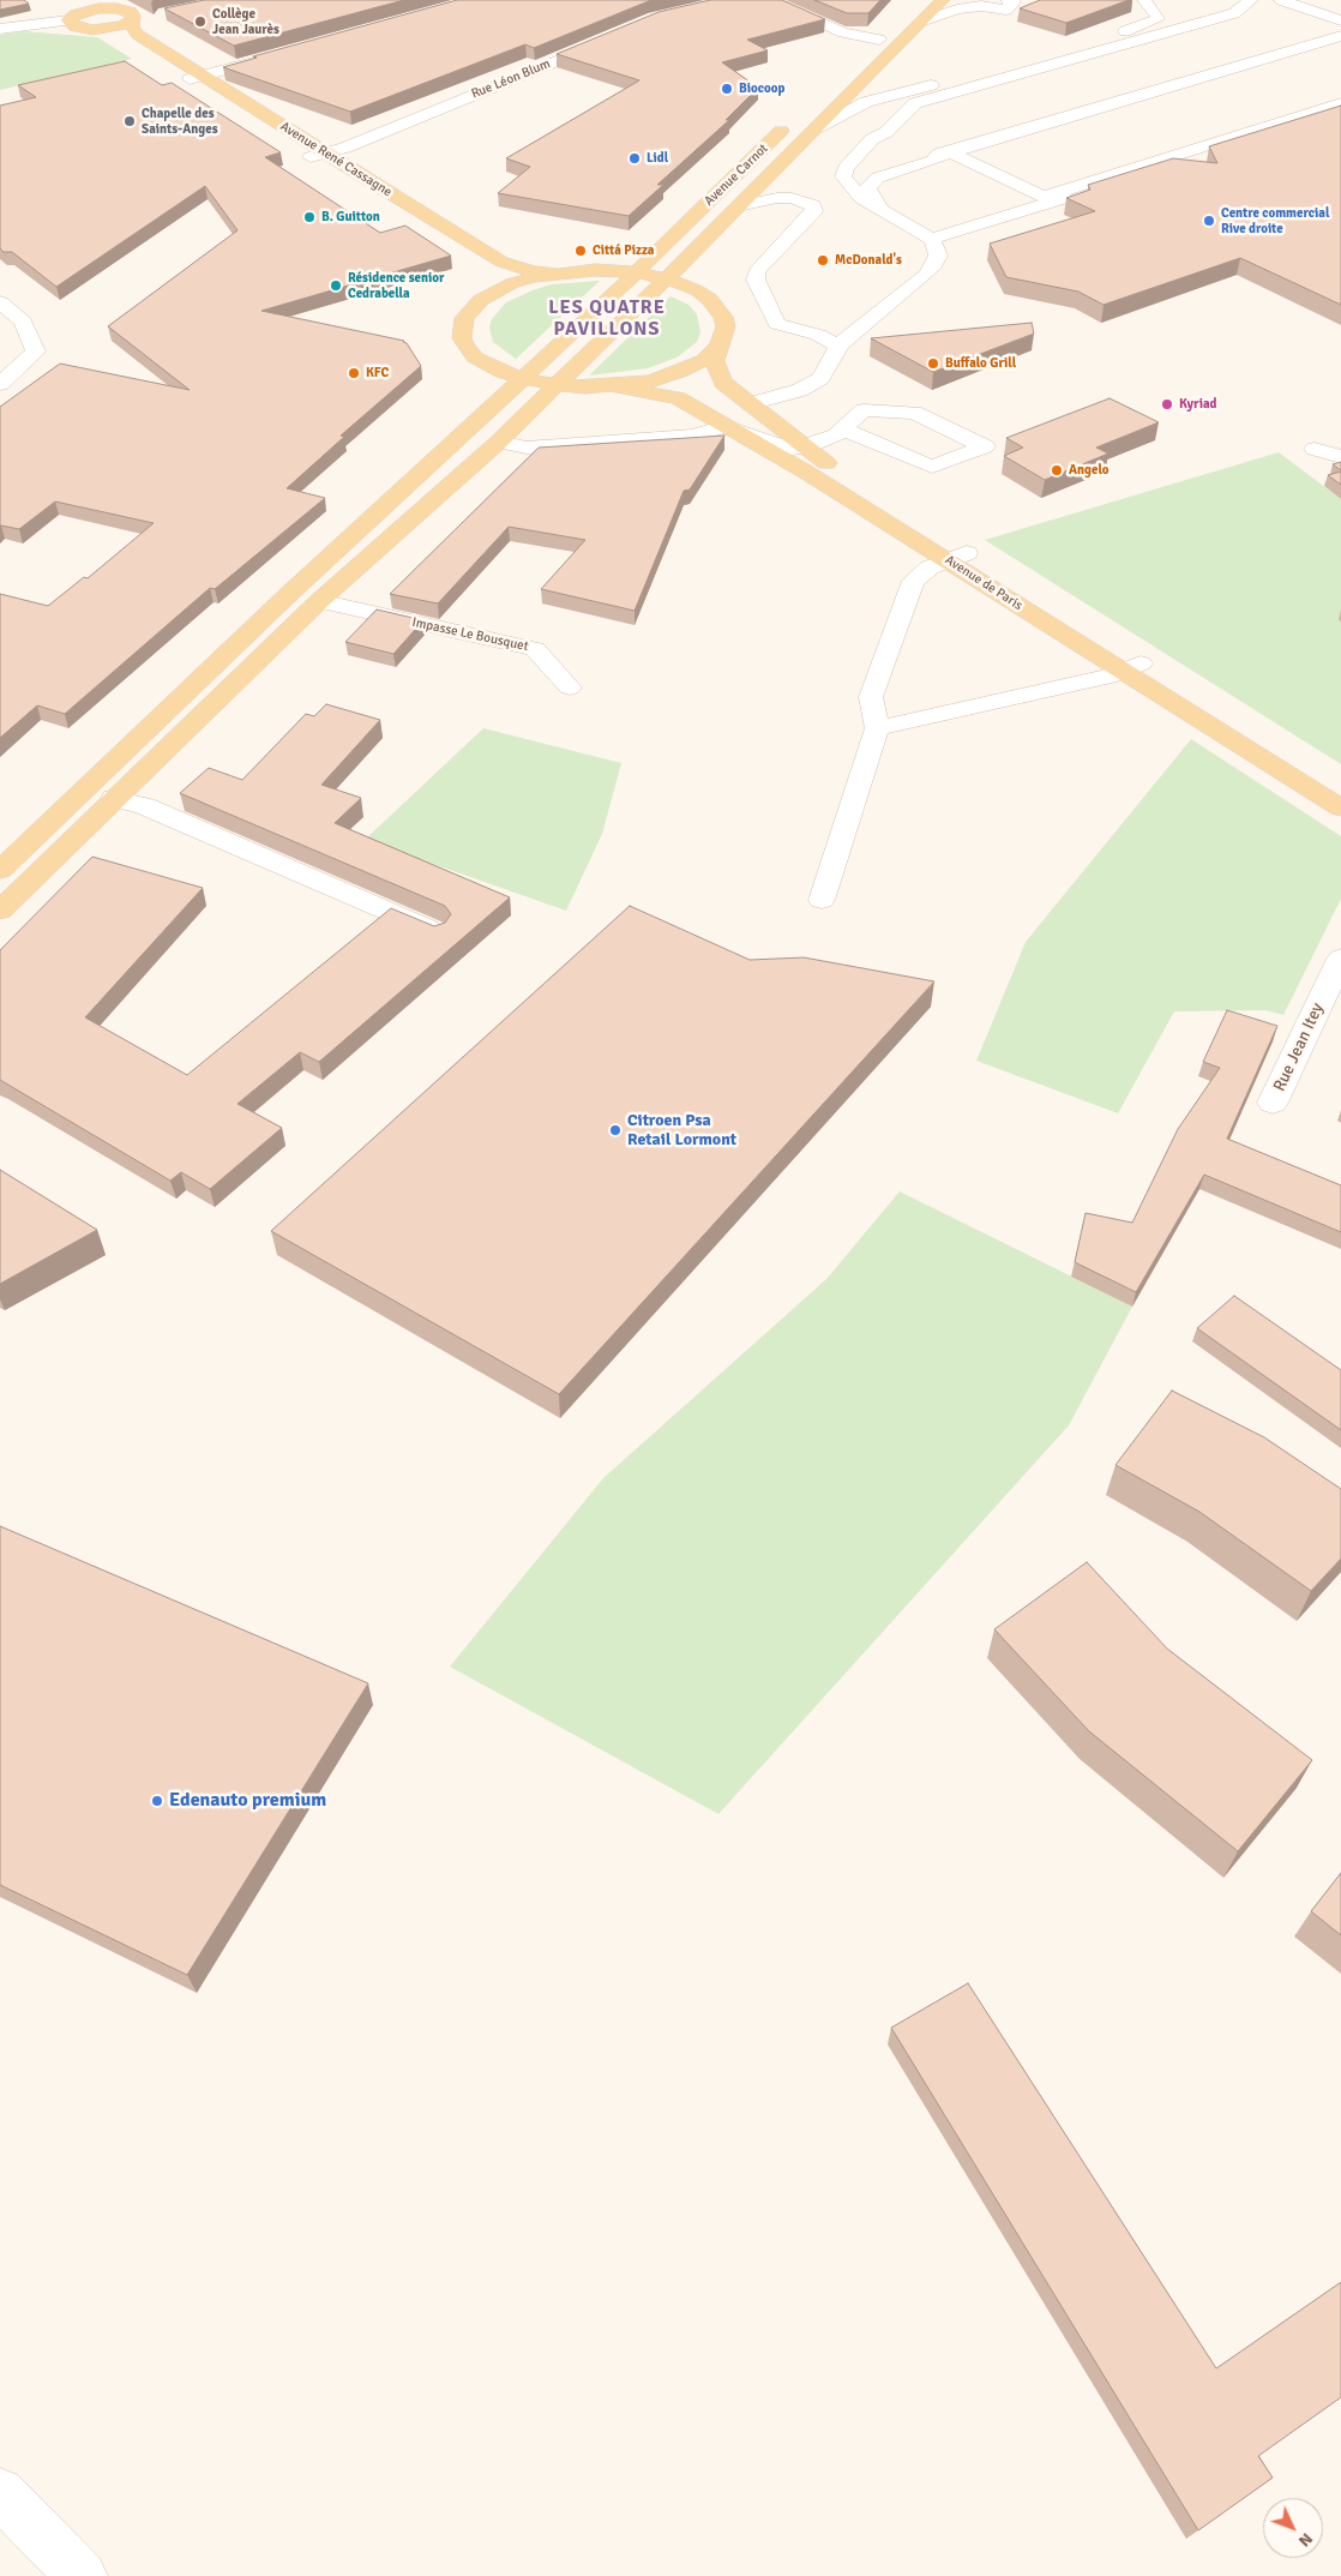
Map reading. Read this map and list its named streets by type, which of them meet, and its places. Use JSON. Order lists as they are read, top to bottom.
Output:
{
  "streets": {
    "main road": ["Avenue René Cassagne", "Avenue Carnot", "Avenue de Paris"],
    "street": ["Rue Léon Blum", "Impasse Le Bousquet", "Rue Jean Itey"]
  },
  "crossings": [
    ["Rue Léon Blum", "Avenue René Cassagne"],
    ["Avenue Carnot", "Impasse Le Bousquet"]
  ],
  "districts": ["LES QUATRE PAVILLONS"],
  "places": [
    "Collège Jean Jaurès",
    "Biocoop",
    "Chapelle des Saints-Anges",
    "Lidl",
    "B. Guitton",
    "Centre commercial Rive droite",
    "Cittá Pizza",
    "McDonald's",
    "Résidence senior Cedrabella",
    "Buffalo Grill",
    "KFC",
    "Kyriad",
    "Angelo",
    "Citroen Psa Retail Lormont",
    "Edenauto premium"
  ],
  "north": "bottom right"
}
